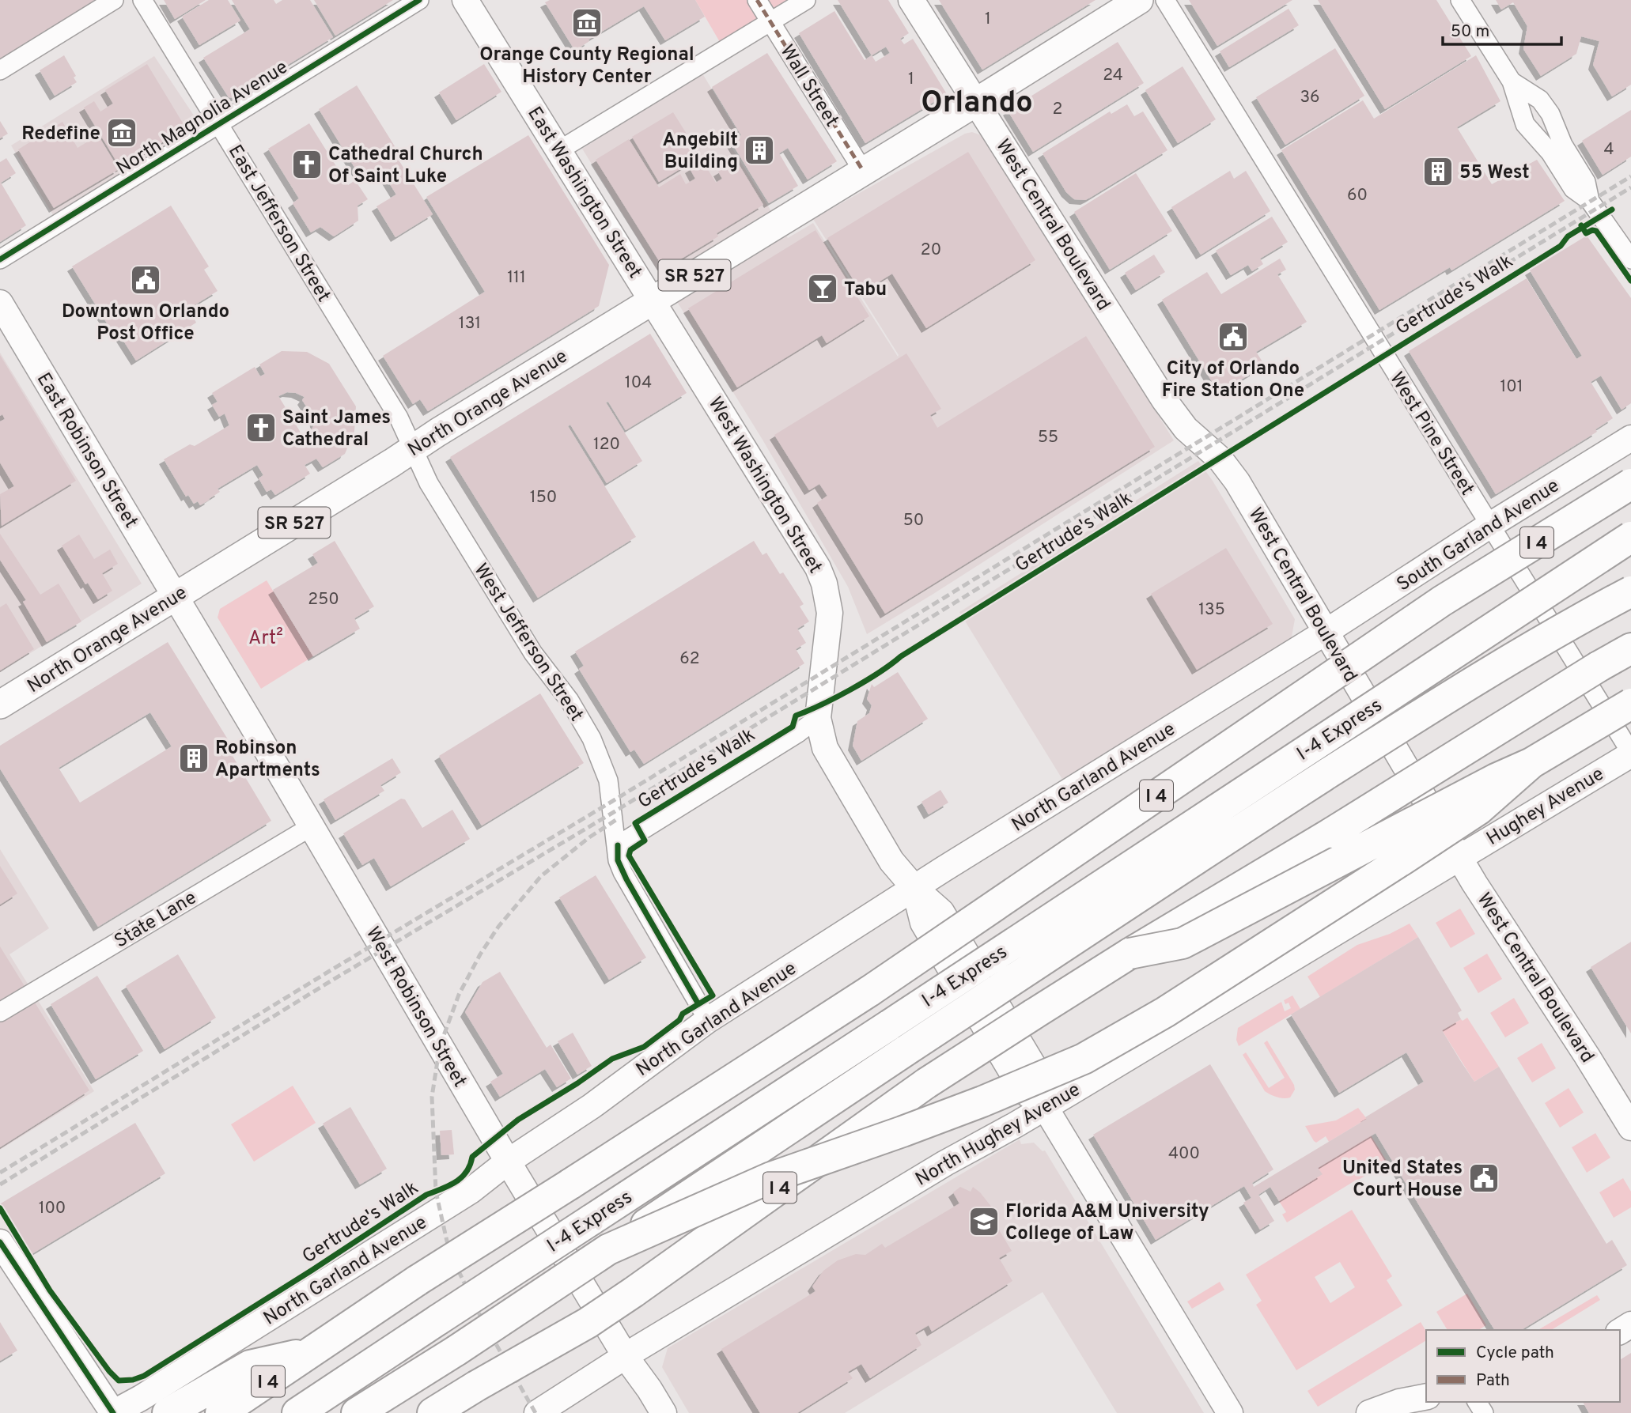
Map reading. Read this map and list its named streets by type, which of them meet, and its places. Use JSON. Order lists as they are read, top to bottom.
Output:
{
  "streets": {
    "highway": ["I 4", "I-4 Express"],
    "main road": ["SR 527", "North Orange Avenue"],
    "street": [
      "Wall Street",
      "North Magnolia Avenue",
      "East Washington Street",
      "East Jefferson Street",
      "West Central Boulevard",
      "West Pine Street",
      "East Robinson Street",
      "West Washington Street",
      "South Garland Avenue",
      "West Jefferson Street",
      "North Garland Avenue",
      "Hughey Avenue",
      "State Lane",
      "West Robinson Street",
      "North Hughey Avenue"
    ],
    "cycle path": ["Gertrude's Walk"]
  },
  "crossings": [
    ["Wall Street", "North Orange Avenue"],
    ["North Magnolia Avenue", "East Jefferson Street"],
    ["East Washington Street", "North Orange Avenue"],
    ["East Washington Street", "West Washington Street"],
    ["East Jefferson Street", "North Orange Avenue"],
    ["East Jefferson Street", "West Jefferson Street"],
    ["West Central Boulevard", "SR 527"],
    ["West Central Boulevard", "North Orange Avenue"],
    ["West Central Boulevard", "South Garland Avenue"],
    ["West Central Boulevard", "North Garland Avenue"],
    ["West Central Boulevard", "Hughey Avenue"],
    ["West Central Boulevard", "North Hughey Avenue"],
    ["SR 527", "North Orange Avenue"],
    ["North Orange Avenue", "East Robinson Street"],
    ["North Orange Avenue", "West Washington Street"],
    ["North Orange Avenue", "West Jefferson Street"],
    ["North Orange Avenue", "West Robinson Street"],
    ["West Pine Street", "South Garland Avenue"],
    ["West Pine Street", "Hughey Avenue"],
    ["East Robinson Street", "West Robinson Street"],
    ["West Washington Street", "North Garland Avenue"],
    ["West Washington Street", "North Hughey Avenue"],
    ["South Garland Avenue", "North Garland Avenue"],
    ["West Jefferson Street", "North Garland Avenue"],
    ["North Garland Avenue", "West Robinson Street"],
    ["Hughey Avenue", "North Hughey Avenue"],
    ["State Lane", "West Robinson Street"],
    ["West Robinson Street", "North Hughey Avenue"]
  ],
  "districts": ["Orlando"],
  "parks": ["Art²"],
  "places": {
    "museum": ["Orange County Regional History Center", "Redefine"],
    "building": ["Angebilt Building", "55 West", "Robinson Apartments"],
    "church": ["Cathedral Church Of Saint Luke", "Saint James Cathedral"],
    "public building": ["Downtown Orlando Post Office", "City of Orlando Fire Station One", "United States Court House"],
    "bar": ["Tabu"],
    "school or university": ["Florida A&M University College of Law"]
  },
  "house_numbers": [
    "1",
    "24",
    "1",
    "36",
    "2",
    "4",
    "60",
    "20",
    "111",
    "131",
    "104",
    "101",
    "55",
    "120",
    "150",
    "50",
    "250",
    "135",
    "62",
    "400",
    "100"
  ],
  "legend": ["Cycle path", "Path"],
  "scale_bar": "50 m"
}
